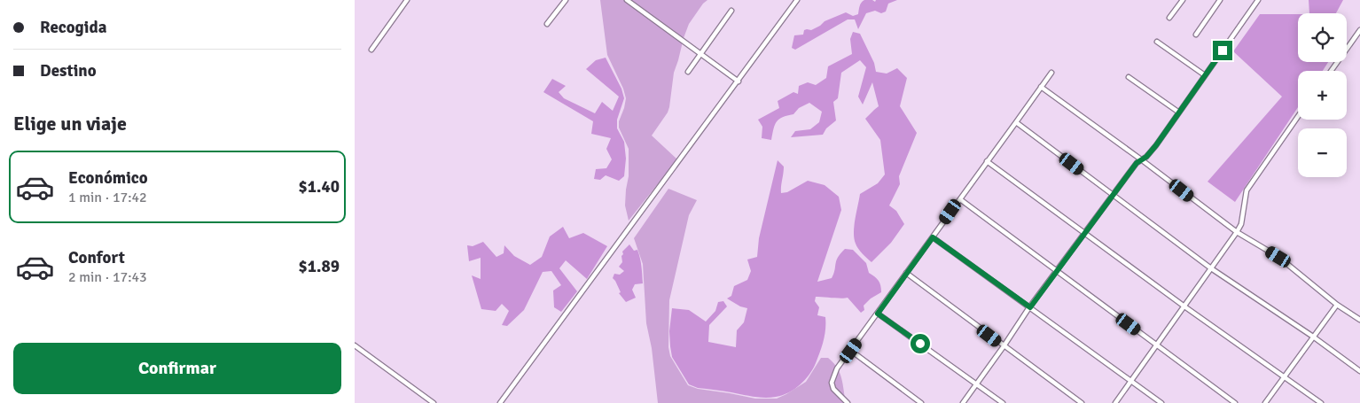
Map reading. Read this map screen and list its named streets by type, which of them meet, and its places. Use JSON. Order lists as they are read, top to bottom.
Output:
{
  "page": {
    "banner": ["Recogida", "Destino"],
    "map_buttons": ["+", "−"],
    "heading": "Elige un viaje",
    "list": [
      {
        "name": "Económico",
        "note": "1 min · 17:42",
        "value": "$1.40"
      },
      {
        "name": "Confort",
        "note": "2 min · 17:43",
        "value": "$1.89"
      }
    ],
    "buttons": "Confirmar"
  }
}
